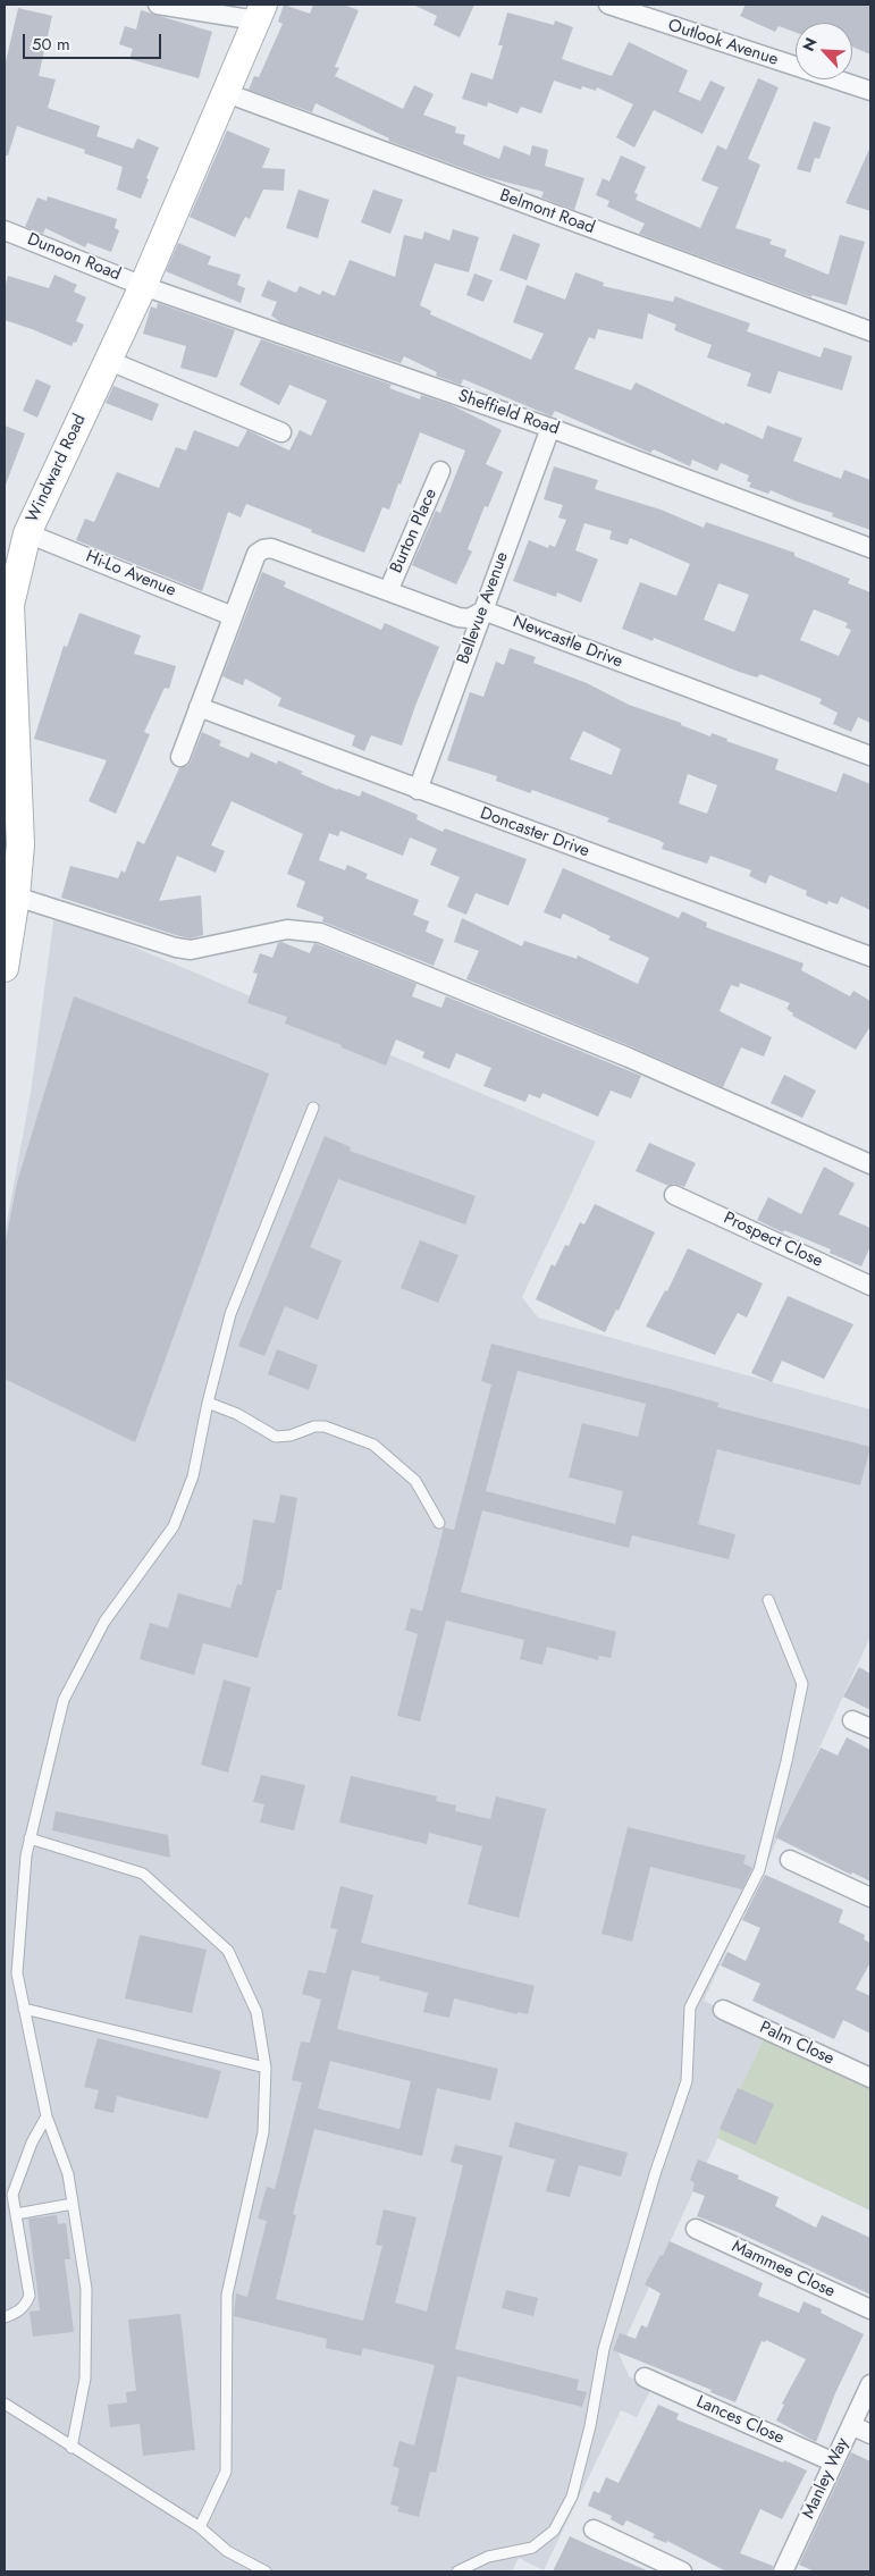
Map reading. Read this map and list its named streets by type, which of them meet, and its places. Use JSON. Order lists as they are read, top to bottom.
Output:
{
  "streets": {
    "main road": ["Windward Road"],
    "street": [
      "Outlook Avenue",
      "Belmont Road",
      "Dunoon Road",
      "Sheffield Road",
      "Burton Place",
      "Hi-Lo Avenue",
      "Bellevue Avenue",
      "Newcastle Drive",
      "Doncaster Drive",
      "Prospect Close",
      "Palm Close",
      "Mammee Close",
      "Lances Close",
      "Manley Way"
    ]
  },
  "crossings": [
    ["Belmont Road", "Windward Road"],
    ["Dunoon Road", "Sheffield Road"],
    ["Dunoon Road", "Windward Road"],
    ["Sheffield Road", "Windward Road"],
    ["Sheffield Road", "Bellevue Avenue"],
    ["Windward Road", "Hi-Lo Avenue"],
    ["Bellevue Avenue", "Newcastle Drive"],
    ["Bellevue Avenue", "Doncaster Drive"],
    ["Lances Close", "Manley Way"]
  ],
  "scale_bar": "50 m",
  "north": "top left"
}
